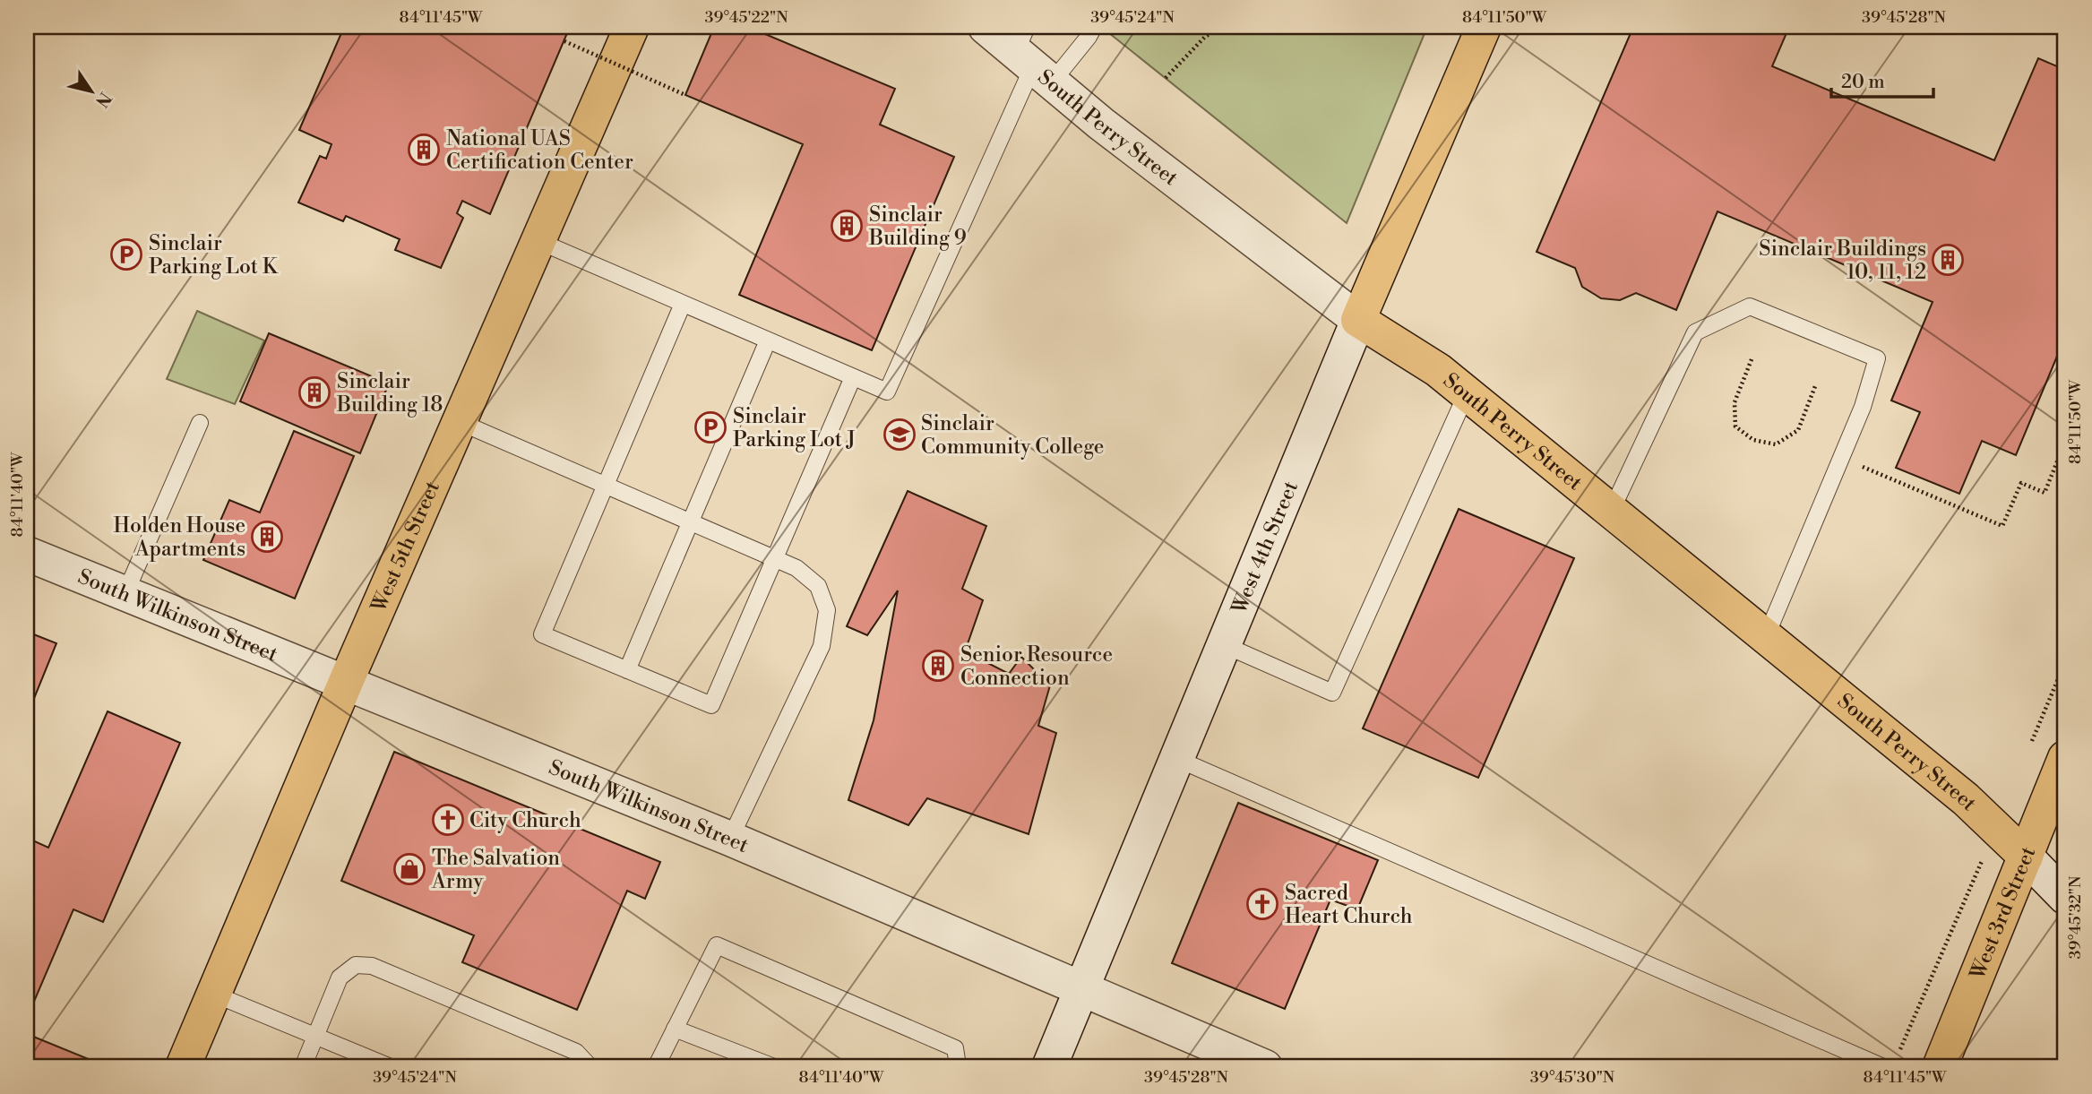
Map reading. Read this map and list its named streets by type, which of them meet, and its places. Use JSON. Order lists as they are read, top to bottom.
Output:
{
  "streets": {
    "main road": [
      "South Perry Street",
      "West 5th Street",
      "West 4th Street",
      "West 3rd Street"
    ],
    "street": ["South Wilkinson Street"]
  },
  "crossings": [
    ["South Perry Street", "West 4th Street"],
    ["South Perry Street", "West 3rd Street"],
    ["West 5th Street", "South Wilkinson Street"],
    ["West 4th Street", "South Wilkinson Street"]
  ],
  "places": {
    "building": [
      "National UAS Certification Center",
      "Sinclair Building 9",
      "Sinclair Buildings 10, 11, 12",
      "Sinclair Building 18",
      "Holden House Apartments",
      "Senior Resource Connection"
    ],
    "parking": ["Sinclair Parking Lot K", "Sinclair Parking Lot J"],
    "school or university": ["Sinclair Community College"],
    "church": ["City Church", "Sacred Heart Church"],
    "shop": ["The Salvation Army"]
  },
  "scale_bar": "20 m",
  "north": "bottom right",
  "coordinates": [
    "84°11'45\"W",
    "39°45'22\"N",
    "39°45'24\"N",
    "84°11'50\"W",
    "39°45'28\"N",
    "84°11'40\"W",
    "39°45'32\"N",
    "39°45'30\"N"
  ]
}
